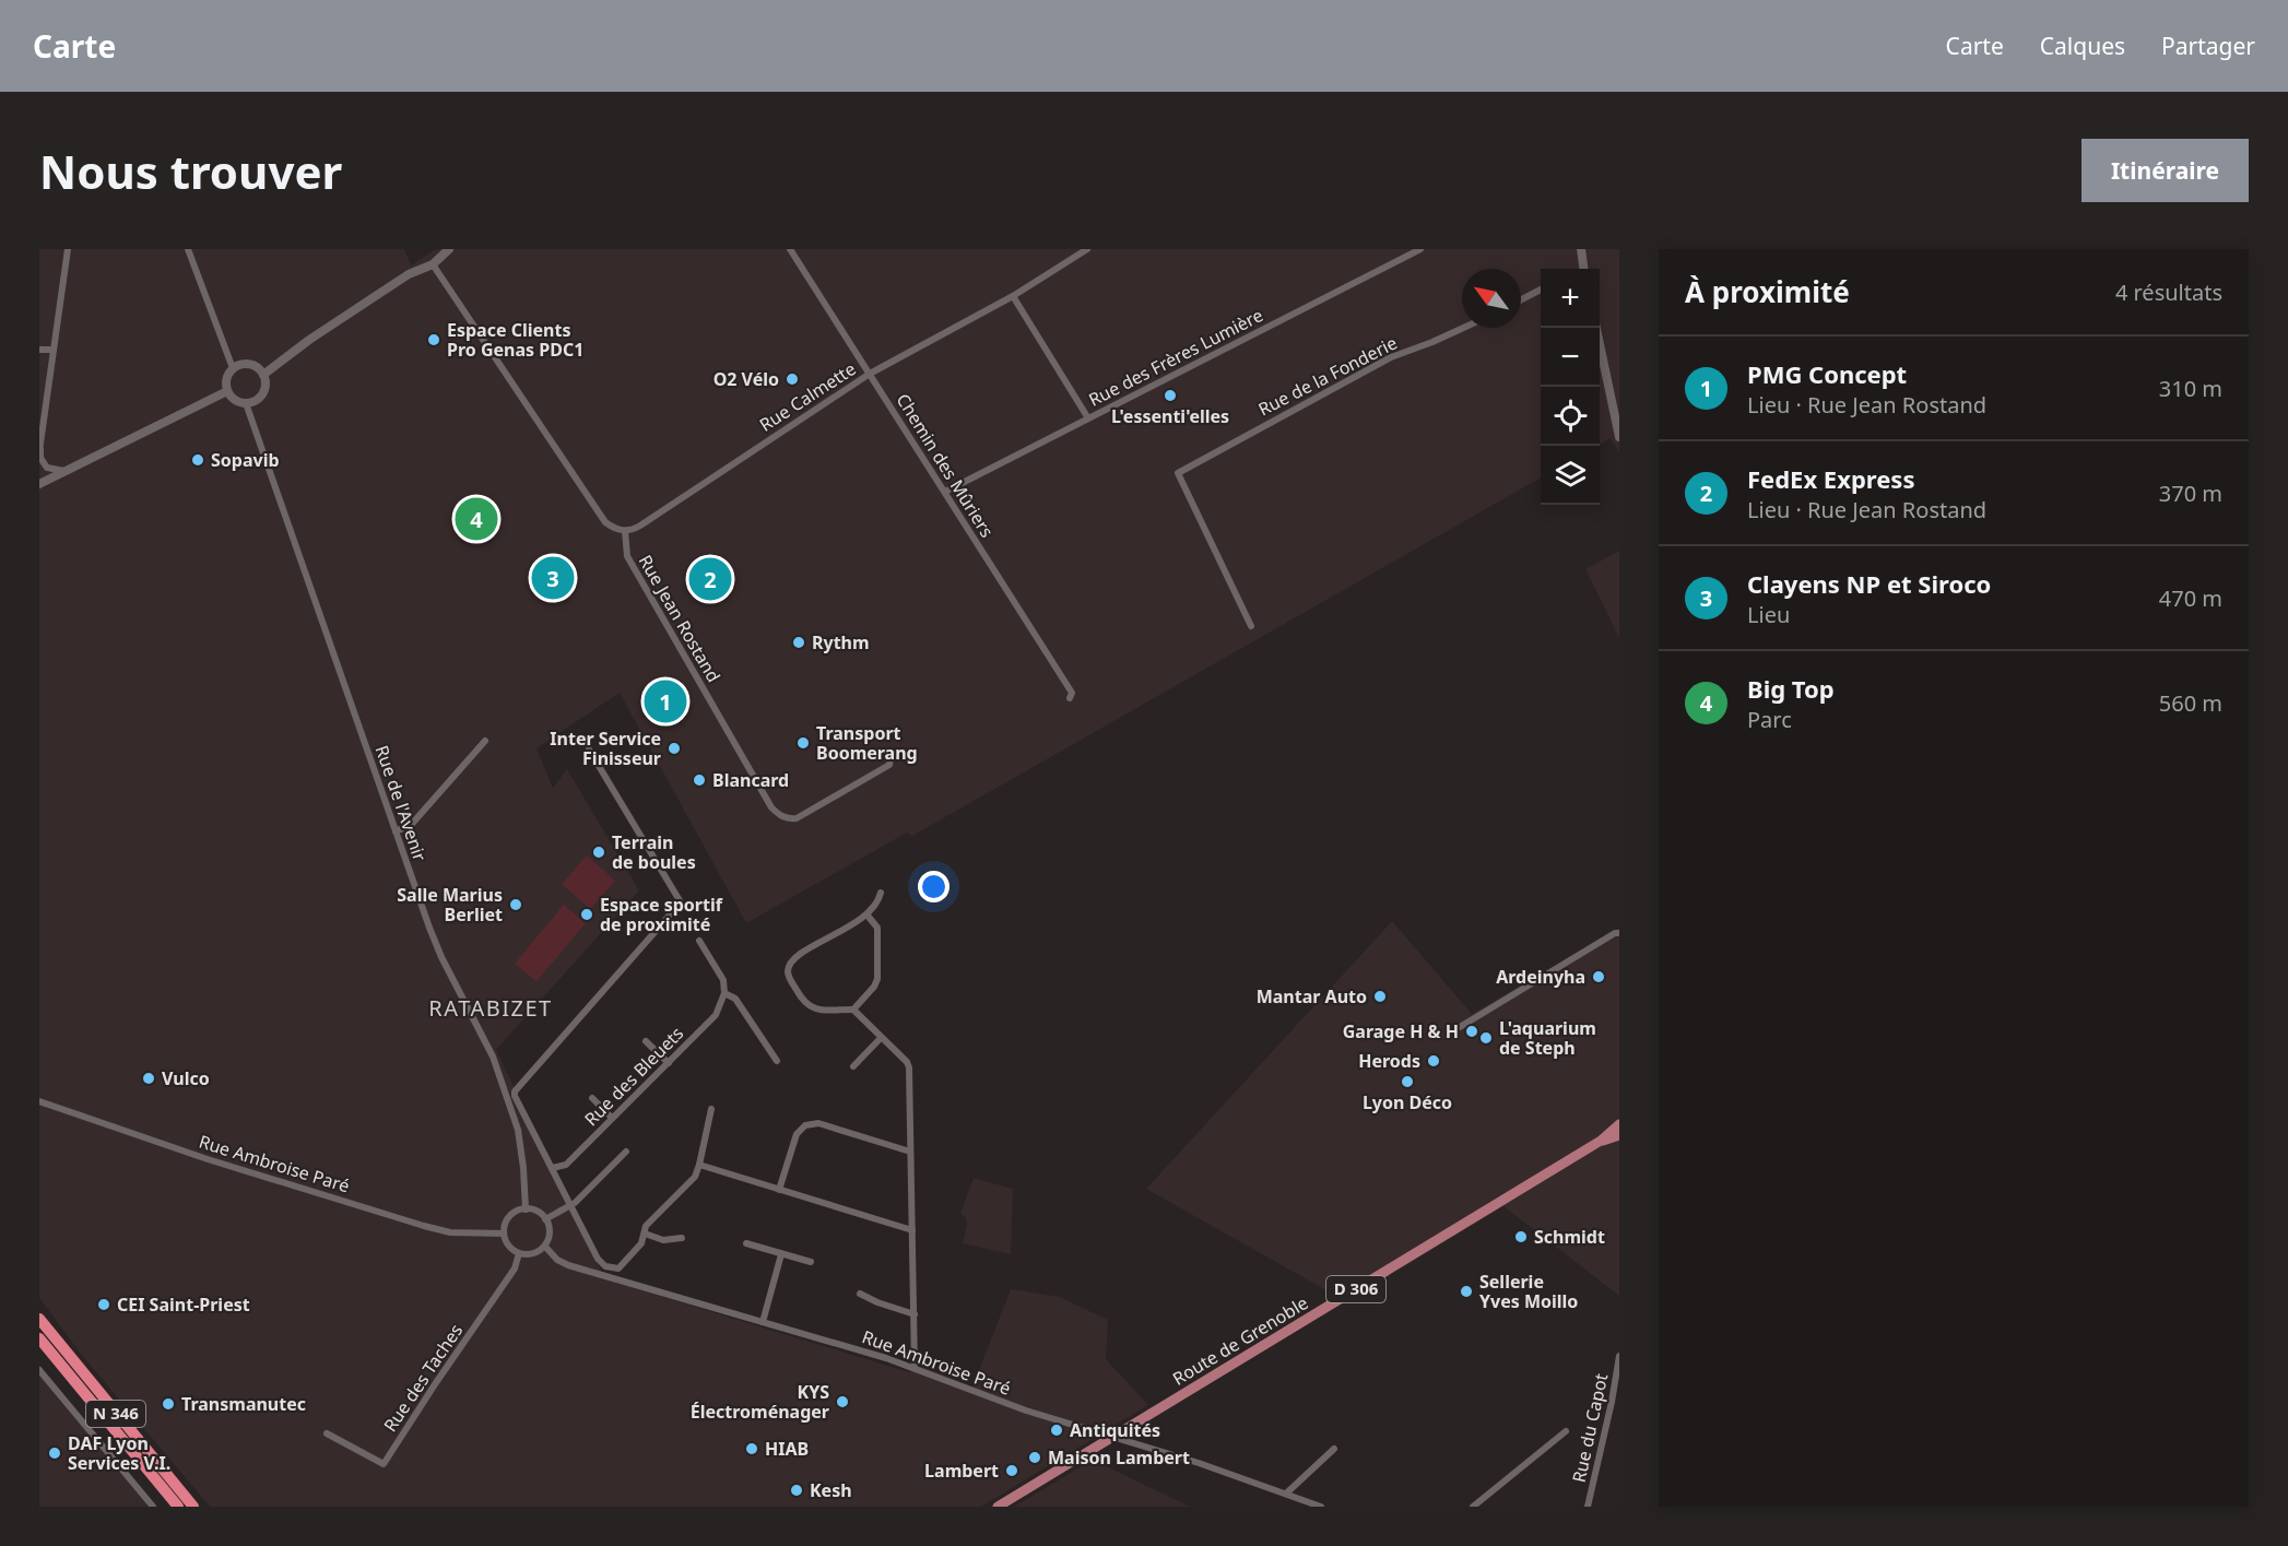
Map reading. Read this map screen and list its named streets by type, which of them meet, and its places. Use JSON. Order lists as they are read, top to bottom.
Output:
{
  "streets": {
    "highway": ["N 346"],
    "main road": ["D 306", "Route de Grenoble"],
    "street": [
      "Rue des Frères Lumière",
      "Rue de la Fonderie",
      "Rue Calmette",
      "Chemin des Mûriers",
      "Rue Jean Rostand",
      "Rue de l'Avenir",
      "Rue des Bleuets",
      "Rue Ambroise Paré",
      "Rue des Taches",
      "Rue du Capot"
    ]
  },
  "crossings": [
    ["Rue des Frères Lumière", "Chemin des Mûriers"],
    ["Rue Calmette", "Chemin des Mûriers"],
    ["Rue Calmette", "Rue Jean Rostand"],
    ["Rue de l'Avenir", "Rue Ambroise Paré"],
    ["Rue de l'Avenir", "Rue des Taches"],
    ["Rue Ambroise Paré", "Route de Grenoble"],
    ["Rue Ambroise Paré", "Rue des Taches"]
  ],
  "districts": ["RATABIZET"],
  "places": [
    "Espace Clients Pro Genas PDC1",
    "O2 Vélo",
    "L'essenti'elles",
    "Sopavib",
    "Rythm",
    "Transport Boomerang",
    "Inter Service Finisseur",
    "Blancard",
    "Terrain de boules",
    "Salle Marius Berliet",
    "Espace sportif de proximité",
    "Ardeinyha",
    "Mantar Auto",
    "Garage H & H",
    "L'aquarium de Steph",
    "Herods",
    "Vulco",
    "Lyon Déco",
    "Schmidt",
    "Sellerie Yves Moillo",
    "CEI Saint-Priest",
    "KYS Électroménager",
    "Transmanutec",
    "Antiquités",
    "HIAB",
    "DAF Lyon Services V.I.",
    "Maison Lambert",
    "Lambert",
    "Kesh"
  ],
  "north": "top left",
  "page": {
    "header": "Carte",
    "nav": ["Carte", "Calques", "Partager"],
    "buttons": "Itinéraire",
    "title": "Nous trouver",
    "heading": ["À proximité", "4 résultats"],
    "map_buttons": ["+", "−"],
    "list": [
      {
        "mark": "1",
        "name": "PMG Concept",
        "note": "Lieu · Rue Jean Rostand",
        "value": "310 m"
      },
      {
        "mark": "2",
        "name": "FedEx Express",
        "note": "Lieu · Rue Jean Rostand",
        "value": "370 m"
      },
      {
        "mark": "3",
        "name": "Clayens NP et Siroco",
        "note": "Lieu",
        "value": "470 m"
      },
      {
        "mark": "4",
        "name": "Big Top",
        "note": "Parc",
        "value": "560 m"
      }
    ],
    "pins": [
      "4",
      "3",
      "2",
      "1"
    ]
  }
}
